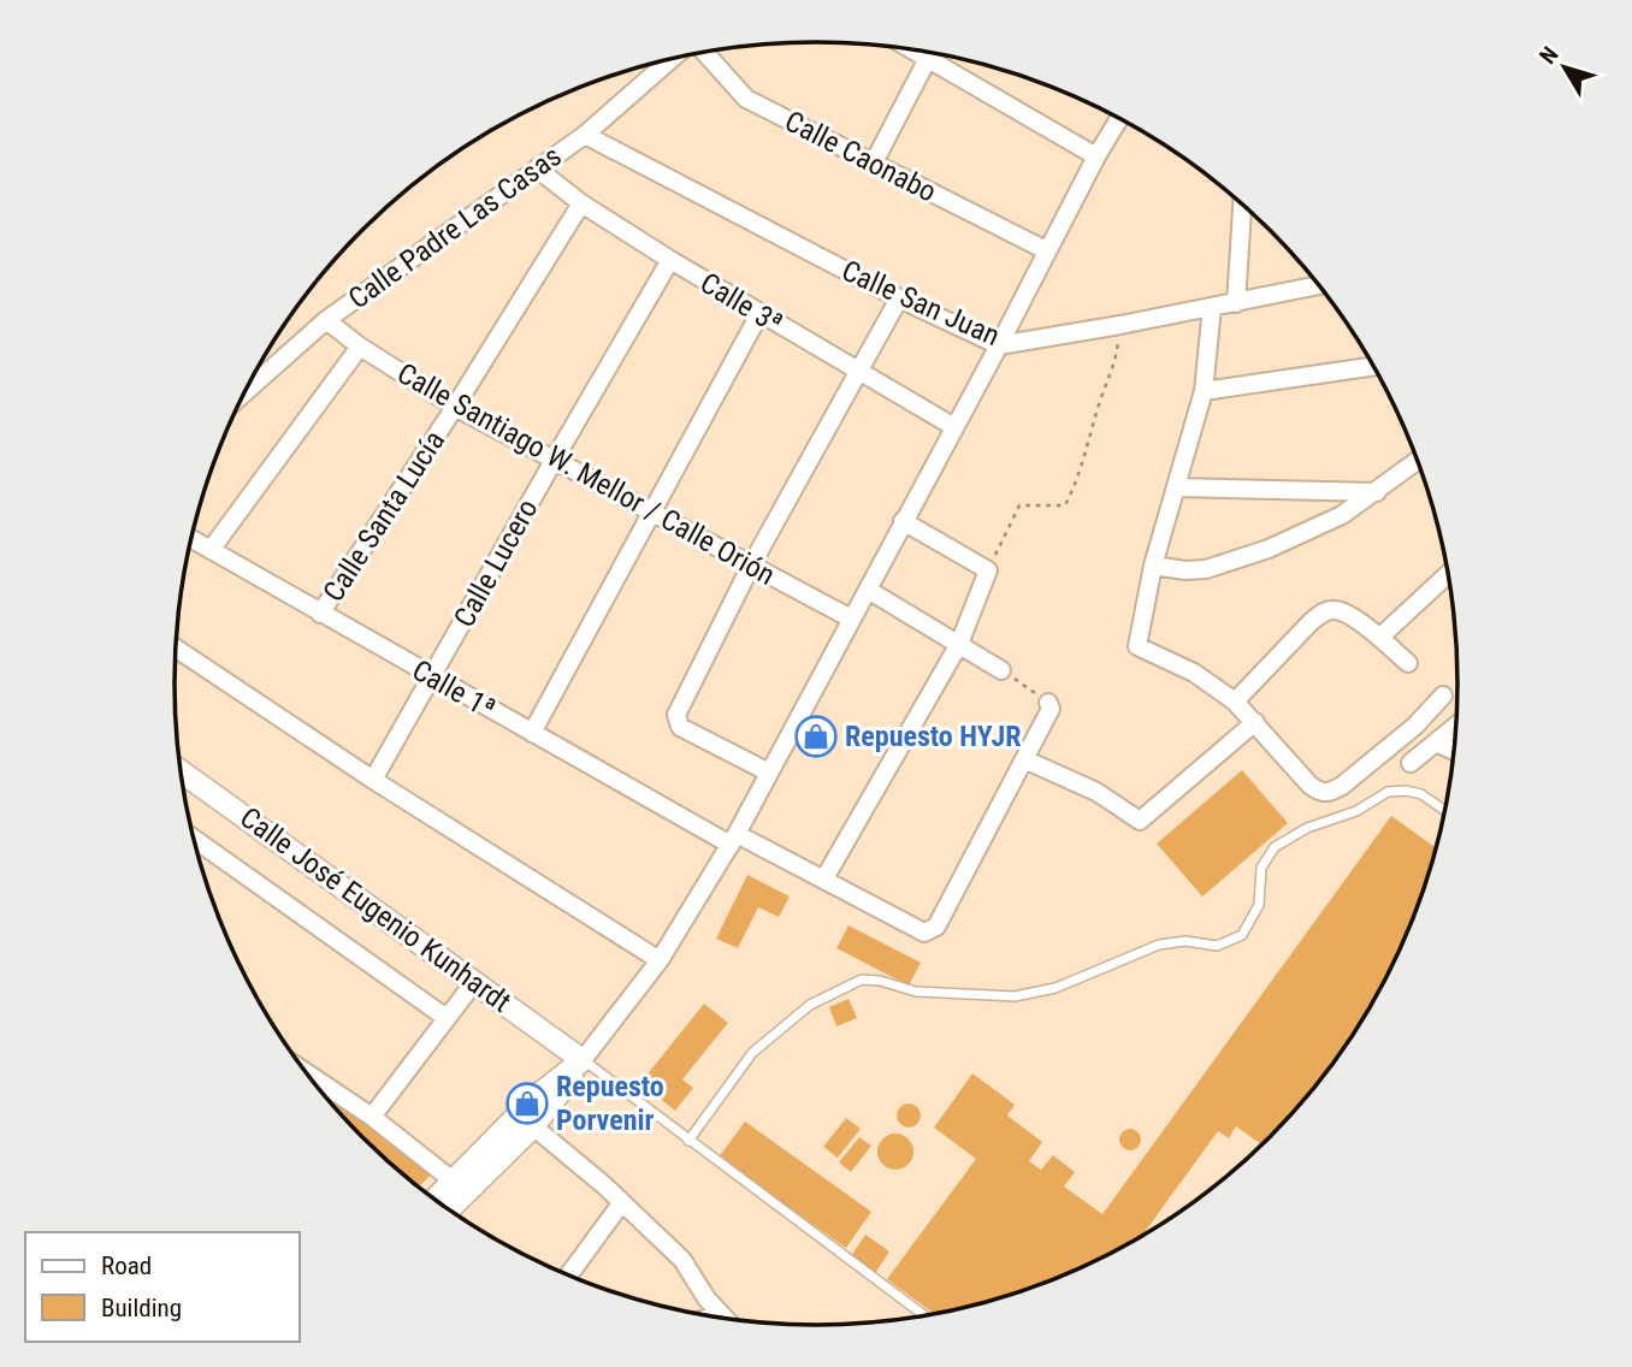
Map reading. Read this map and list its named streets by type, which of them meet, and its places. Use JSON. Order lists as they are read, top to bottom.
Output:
{
  "streets": {
    "street": [
      "Calle Caonabo",
      "Calle Padre Las Casas",
      "Calle 3ª",
      "Calle San Juan",
      "Calle Santiago W. Mellor / Calle Orión",
      "Calle Santa Lucía",
      "Calle Lucero",
      "Calle 1ª",
      "Calle José Eugenio Kunhardt"
    ]
  },
  "crossings": [
    ["Calle Padre Las Casas", "Calle 3ª"],
    ["Calle Padre Las Casas", "Calle San Juan"],
    ["Calle Padre Las Casas", "Calle Santiago W. Mellor / Calle Orión"],
    ["Calle 3ª", "Calle Santa Lucía"],
    ["Calle 3ª", "Calle Lucero"],
    ["Calle Santiago W. Mellor / Calle Orión", "Calle Santa Lucía"],
    ["Calle Santiago W. Mellor / Calle Orión", "Calle Lucero"],
    ["Calle Santa Lucía", "Calle 1ª"],
    ["Calle Lucero", "Calle 1ª"]
  ],
  "places": {
    "shop": ["Repuesto HYJR", "Repuesto Porvenir"]
  },
  "legend": ["Road", "Building"],
  "north": "top left"
}
